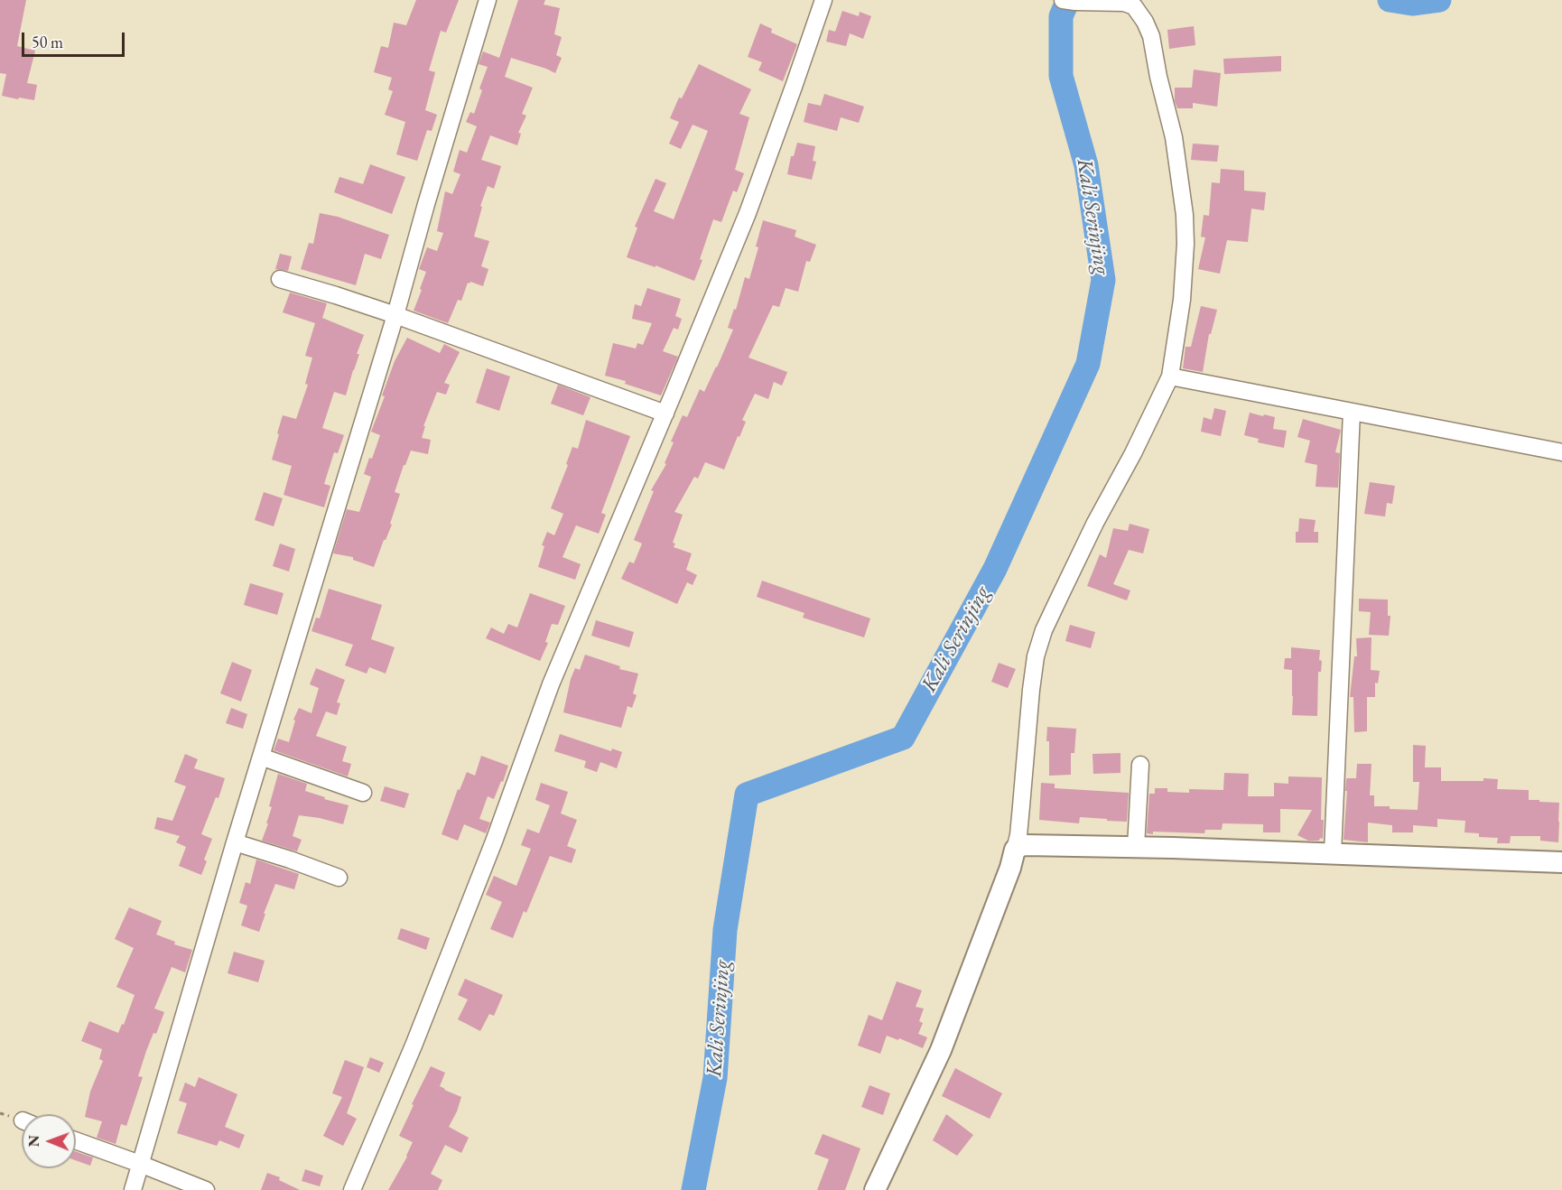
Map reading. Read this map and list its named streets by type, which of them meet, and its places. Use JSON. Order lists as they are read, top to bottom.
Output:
{
  "water": ["Kali Serinjing"],
  "scale_bar": "50 m",
  "north": "left"
}
